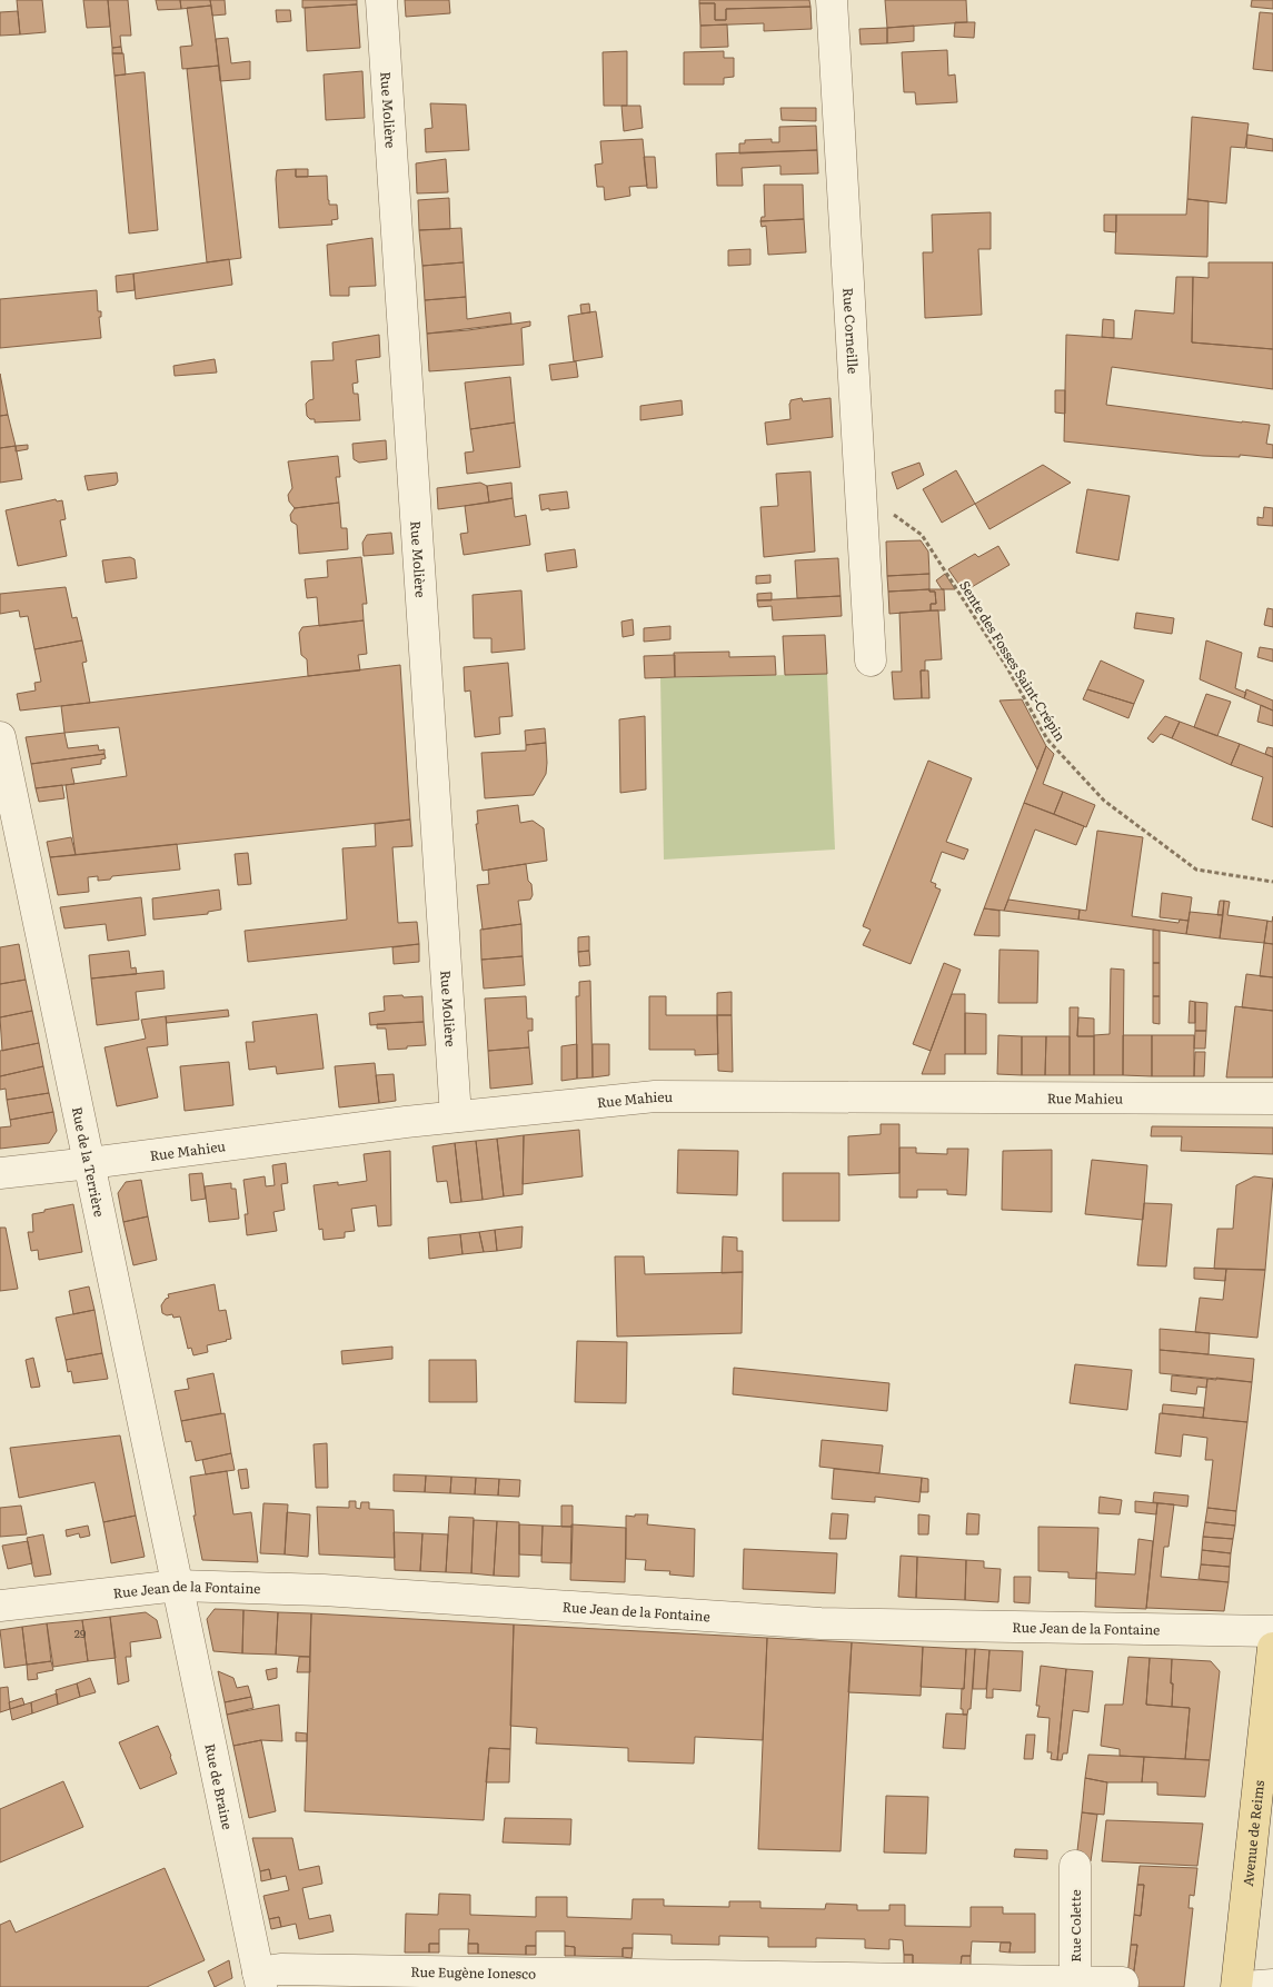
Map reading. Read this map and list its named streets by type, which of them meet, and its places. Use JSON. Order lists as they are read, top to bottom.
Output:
{
  "streets": {
    "main road": ["Avenue de Reims"],
    "street": [
      "Rue Molière",
      "Rue Corneille",
      "Rue Mahieu",
      "Rue de la Terrière",
      "Rue Jean de la Fontaine",
      "Rue de Braine",
      "Rue Colette",
      "Rue Eugène Ionesco"
    ],
    "path": ["Sente des Fosses Saint-Crépin"]
  },
  "crossings": [
    ["Rue Molière", "Rue Mahieu"],
    ["Rue Corneille", "Sente des Fosses Saint-Crépin"],
    ["Rue Mahieu", "Rue de la Terrière"],
    ["Rue de la Terrière", "Rue Jean de la Fontaine"],
    ["Rue de la Terrière", "Rue de Braine"],
    ["Rue Jean de la Fontaine", "Rue de Braine"],
    ["Rue de Braine", "Rue Eugène Ionesco"],
    ["Rue Colette", "Rue Eugène Ionesco"]
  ],
  "house_numbers": ["29"]
}
